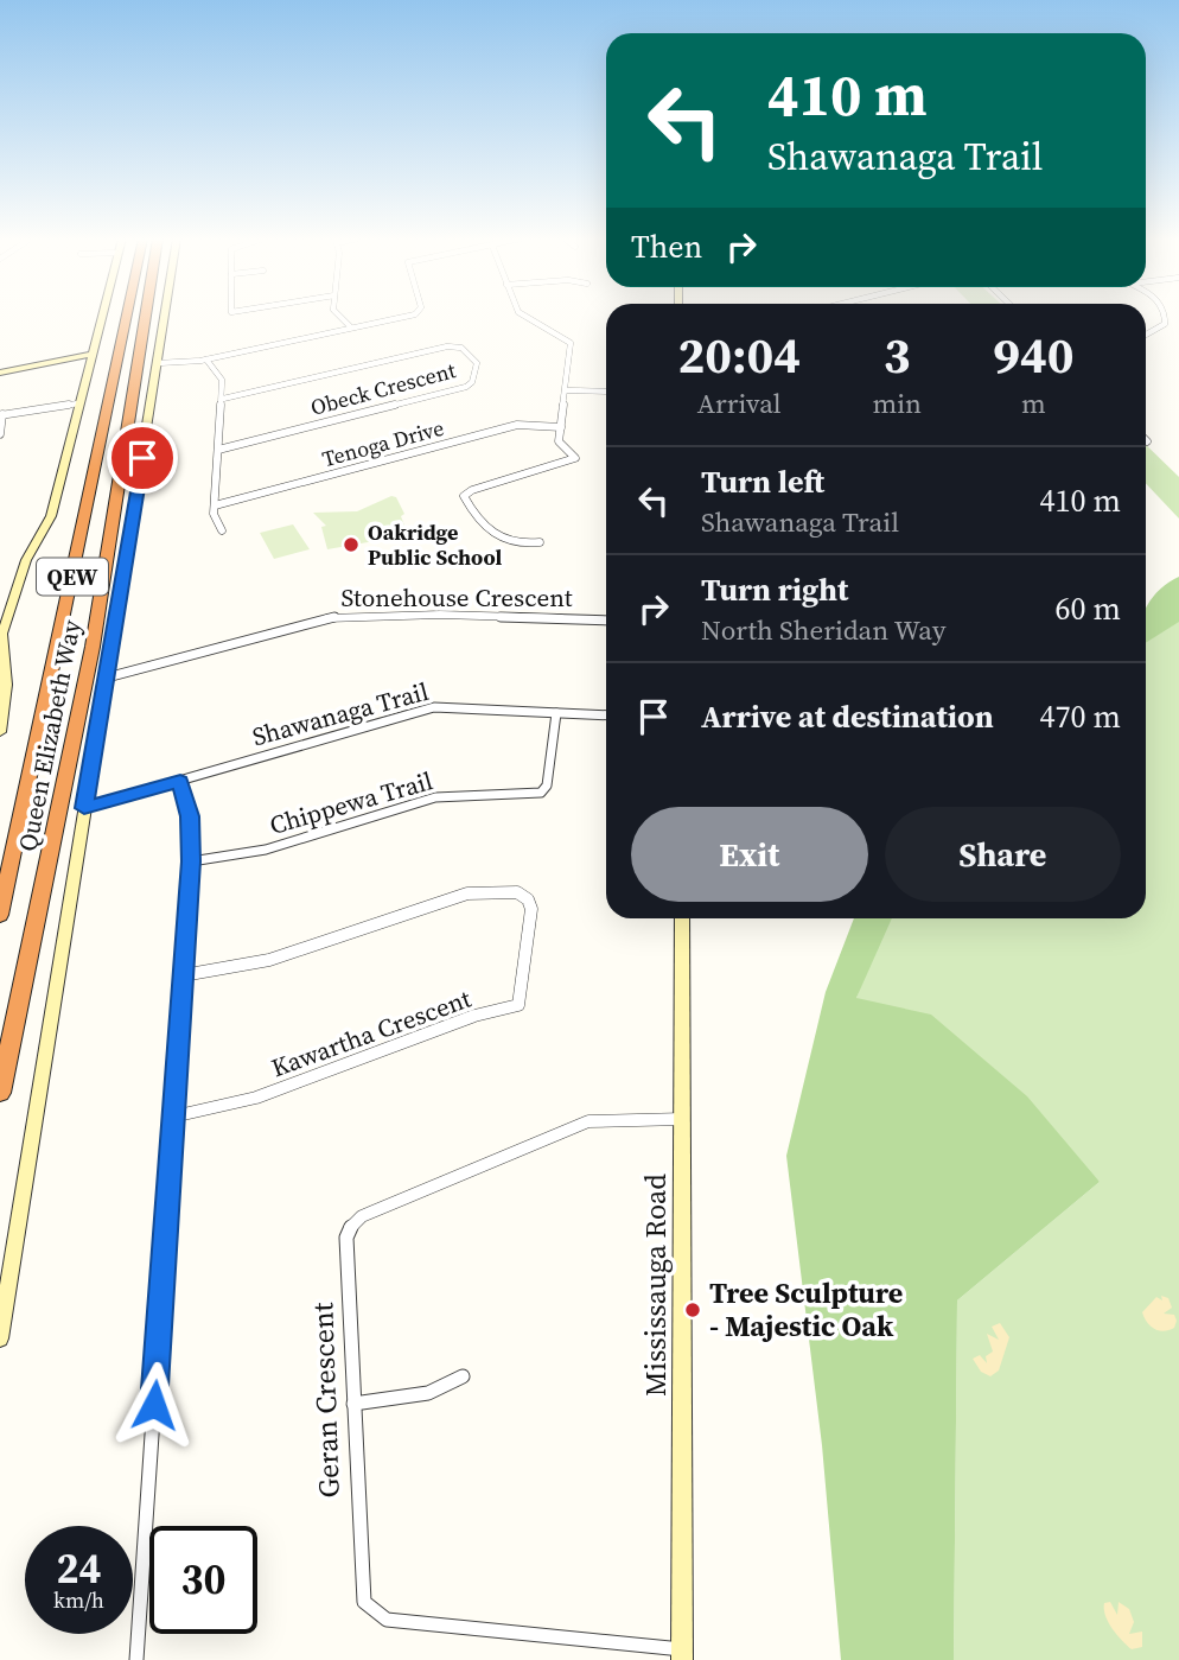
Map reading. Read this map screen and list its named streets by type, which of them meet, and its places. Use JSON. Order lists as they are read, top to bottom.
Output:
{
  "streets": {
    "highway": ["QEW", "Queen Elizabeth Way"],
    "street": [
      "Obeck Crescent",
      "Tenoga Drive",
      "Stonehouse Crescent",
      "Shawanaga Trail",
      "Chippewa Trail",
      "Kawartha Crescent",
      "Mississauga Road",
      "Geran Crescent"
    ]
  },
  "crossings": [
    ["Shawanaga Trail", "Chippewa Trail"],
    ["Mississauga Road", "Geran Crescent"]
  ],
  "places": ["Oakridge Public School", "Tree Sculpture - Majestic Oak"],
  "page": {
    "turn": ["410 m", "Shawanaga Trail"],
    "then": "Then",
    "eta": [
      "20:04",
      "Arrival",
      "3",
      "min",
      "940",
      "m"
    ],
    "list": [
      {
        "name": "Turn left",
        "note": "Shawanaga Trail",
        "value": "410 m"
      },
      {
        "name": "Turn right",
        "note": "North Sheridan Way",
        "value": "60 m"
      },
      {
        "name": "Arrive at destination",
        "value": "470 m"
      }
    ],
    "buttons": ["Exit", "Share"],
    "speed": "24 km/h",
    "limit": "30"
  }
}
